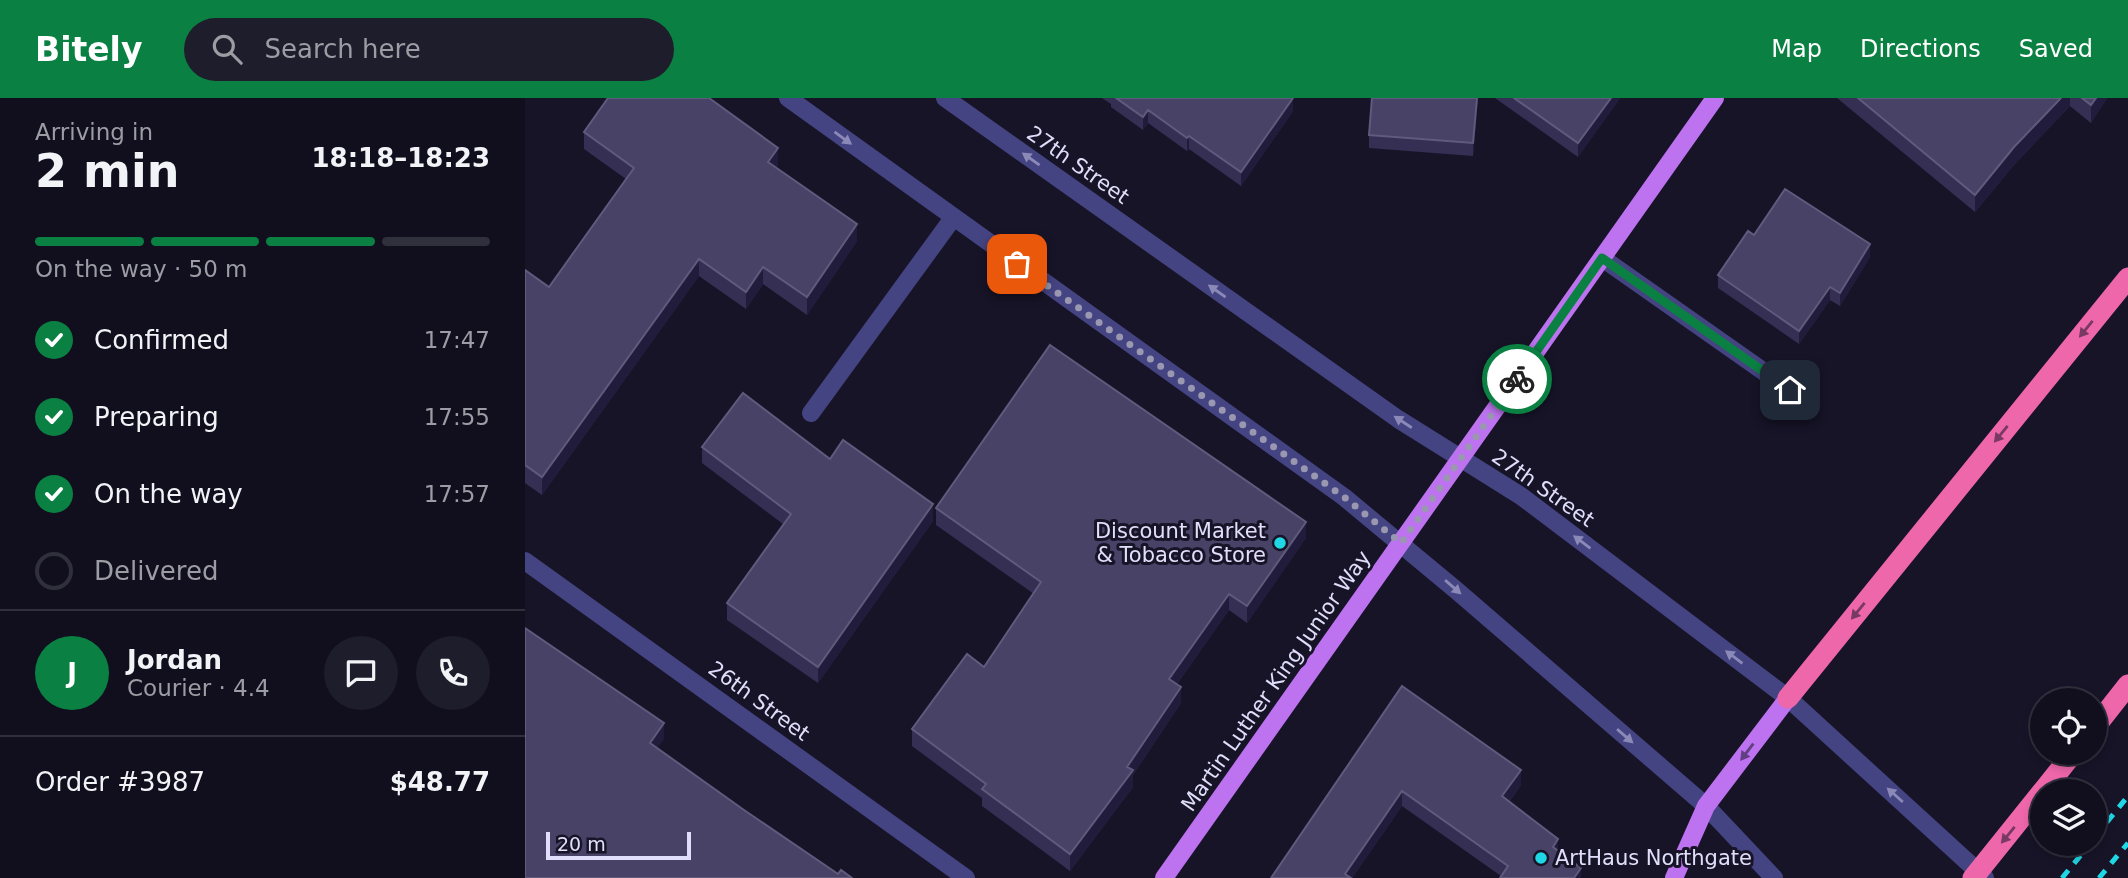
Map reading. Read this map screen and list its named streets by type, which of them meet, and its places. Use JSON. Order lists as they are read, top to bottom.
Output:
{
  "streets": {
    "main road": ["Martin Luther King Junior Way"],
    "street": ["27th Street", "26th Street"]
  },
  "crossings": [
    ["27th Street", "Martin Luther King Junior Way"]
  ],
  "places": ["Discount Market & Tobacco Store", "ArtHaus Northgate"],
  "scale_bar": "20 m",
  "page": {
    "header": "Bitely",
    "search": "Search here",
    "nav": ["Map", "Directions", "Saved"],
    "heading": ["2 min", "Arriving in", "18:18–18:23"],
    "panel": [
      "Jordan",
      "Courier · 4.4",
      "Order #3987",
      "$48.77"
    ],
    "bar": "On the way · 50 m",
    "list": [
      ["Confirmed", "17:47"],
      ["Preparing", "17:55"],
      ["On the way", "17:57"],
      "Delivered"
    ],
    "round": "J",
    "scale": "20 m"
  }
}
